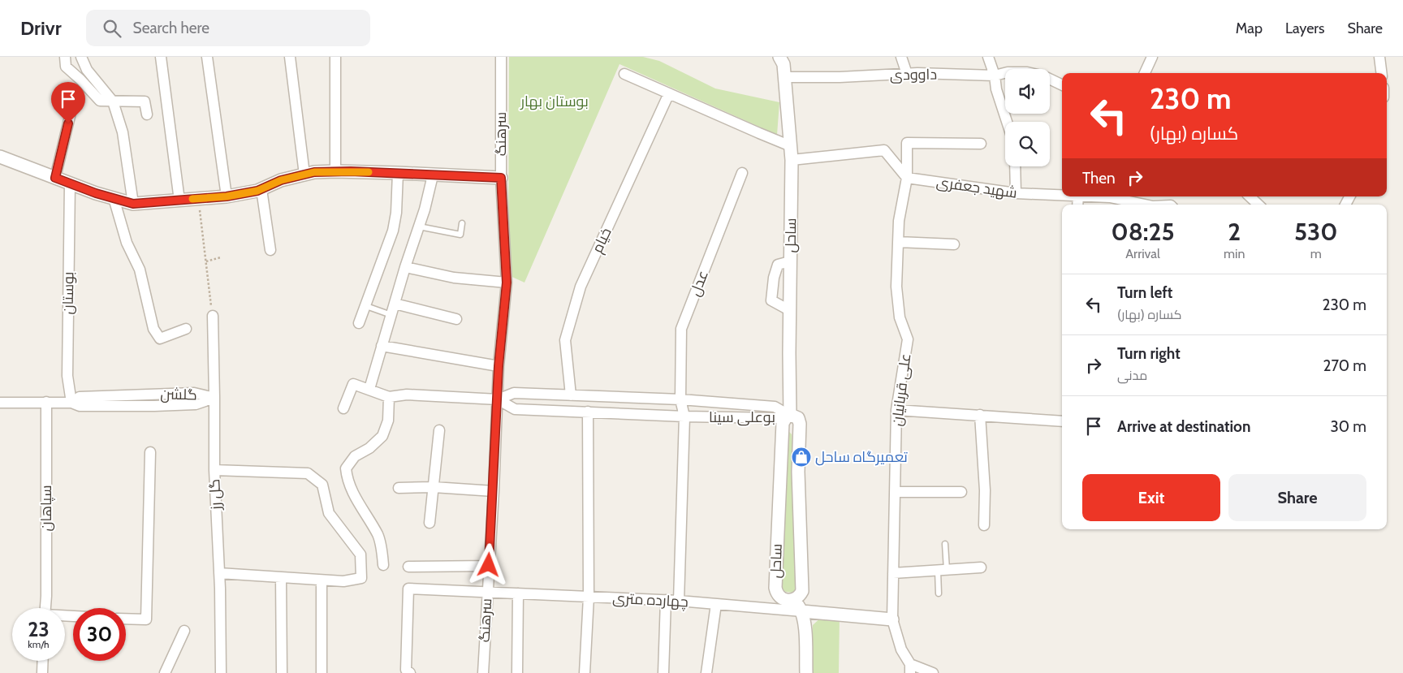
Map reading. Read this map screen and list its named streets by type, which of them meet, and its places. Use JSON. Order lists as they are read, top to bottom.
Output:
{
  "streets": {
    "street": [
      "داوودی",
      "سرهنگ",
      "شهید جعفری",
      "ساحل",
      "خیام",
      "عدل",
      "بوستان",
      "علی قربانیان",
      "گلشن",
      "بوعلی سینا",
      "گل رز",
      "سپاهان",
      "چهارده متری"
    ]
  },
  "crossings": [
    ["داوودی", "ساحل"],
    ["سرهنگ", "بوعلی سینا"],
    ["سرهنگ", "چهارده متری"],
    ["شهید جعفری", "علی قربانیان"],
    ["ساحل", "بوعلی سینا"],
    ["خیام", "بوعلی سینا"],
    ["عدل", "بوعلی سینا"],
    ["عدل", "چهارده متری"],
    ["بوستان", "گلشن"],
    ["علی قربانیان", "چهارده متری"],
    ["گلشن", "گل رز"],
    ["گلشن", "سپاهان"]
  ],
  "parks": ["بوستان بهار"],
  "places": {
    "shop": ["تعمیرگاه ساحل"]
  },
  "page": {
    "header": "Drivr",
    "search": "Search here",
    "nav": ["Map", "Layers", "Share"],
    "turn": ["230 m", "کساره (بهار)"],
    "then": "Then",
    "eta": [
      "08:25",
      "Arrival",
      "2",
      "min",
      "530",
      "m"
    ],
    "list": [
      {
        "name": "Turn left",
        "note": "کساره (بهار)",
        "value": "230 m"
      },
      {
        "name": "Turn right",
        "note": "مدنی",
        "value": "270 m"
      },
      {
        "name": "Arrive at destination",
        "value": "30 m"
      }
    ],
    "buttons": ["Exit", "Share"],
    "speed": "23 km/h",
    "limit": "30"
  }
}
